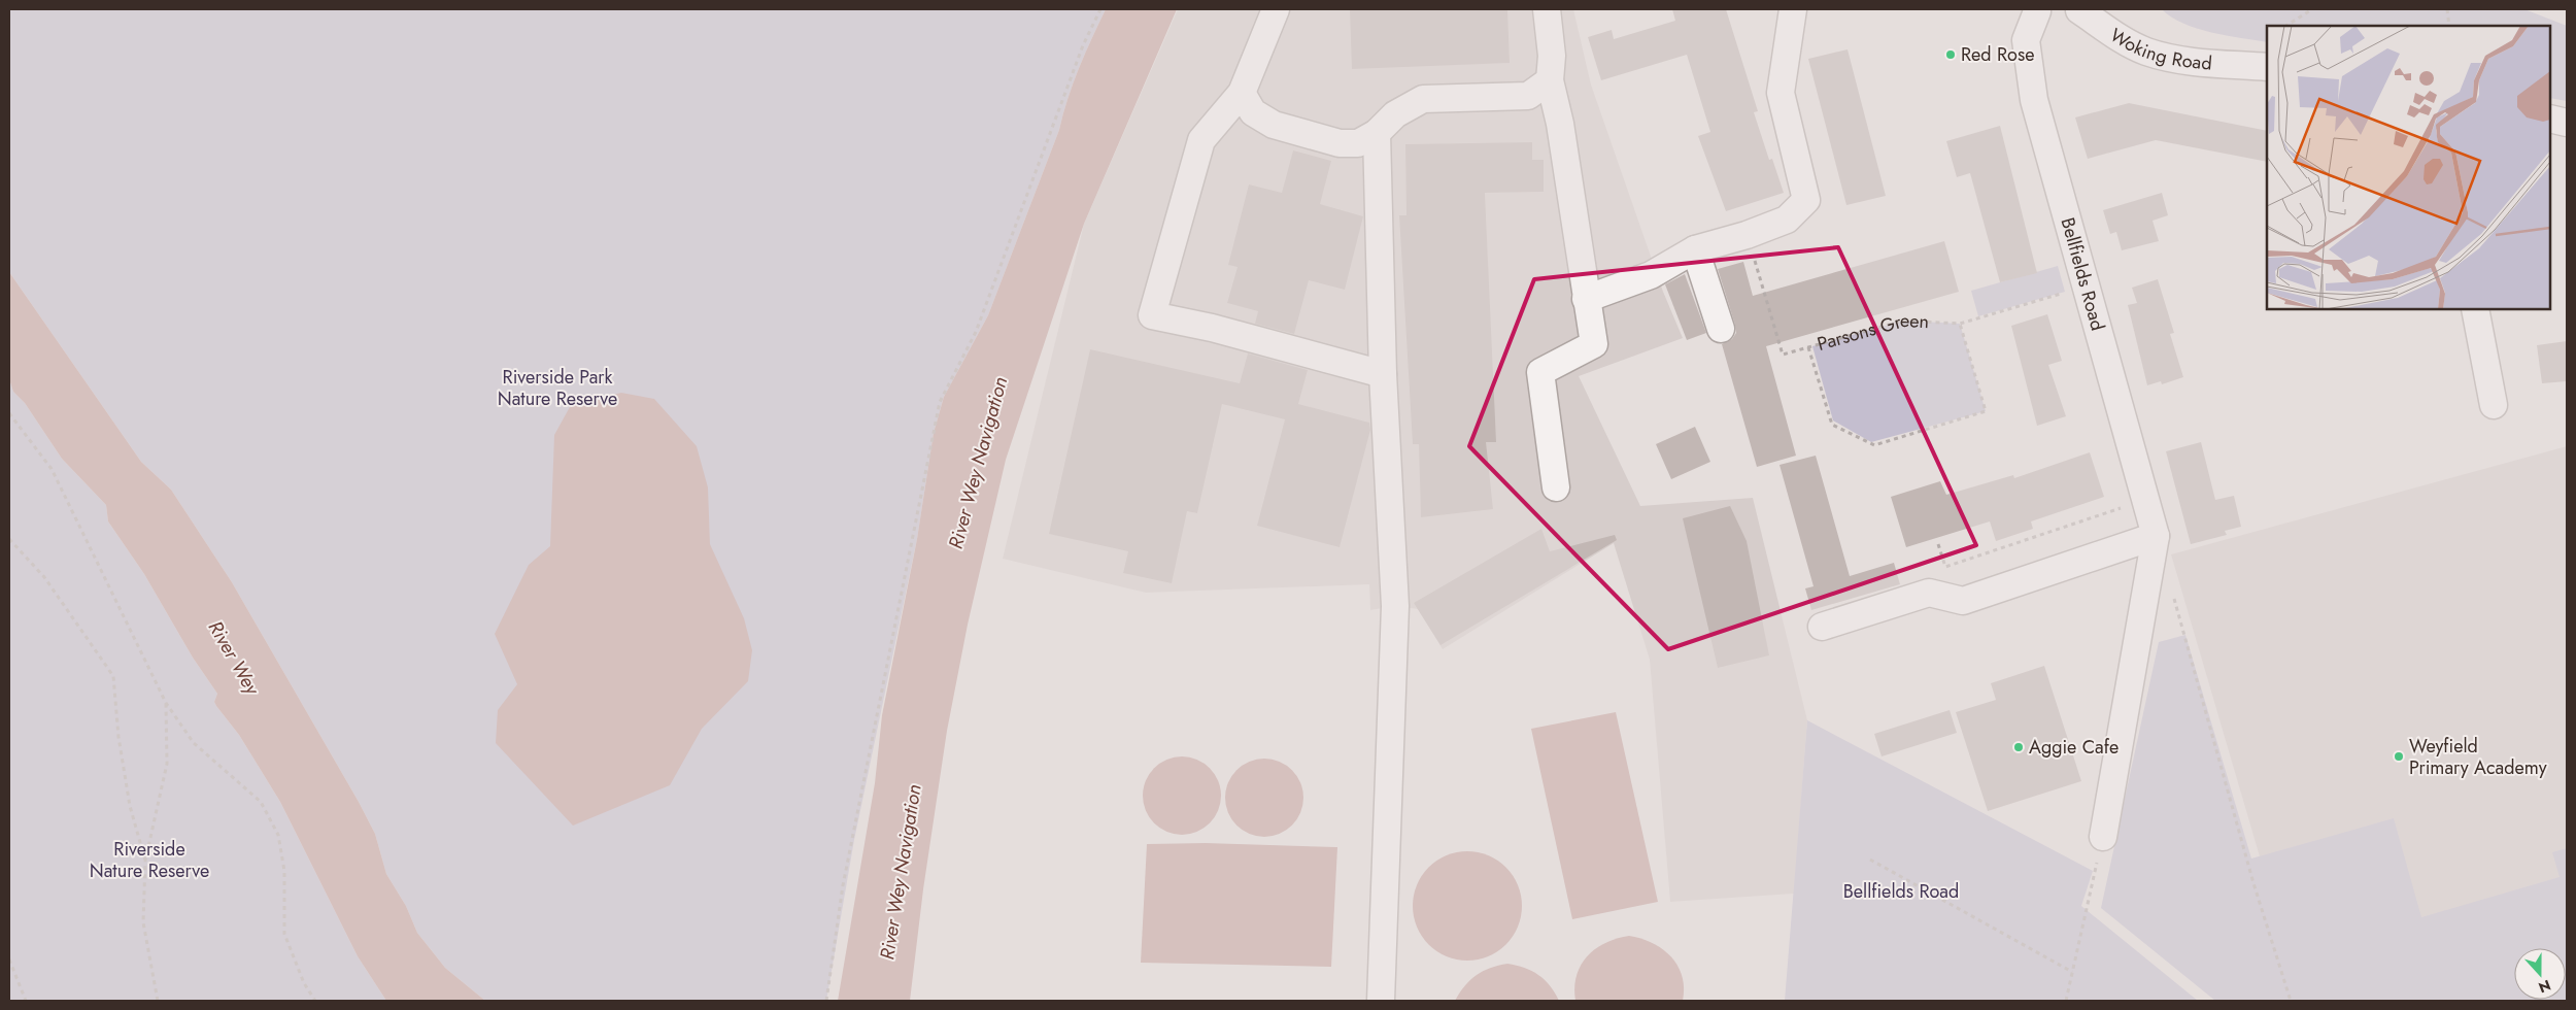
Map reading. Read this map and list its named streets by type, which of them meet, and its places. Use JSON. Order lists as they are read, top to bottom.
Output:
{
  "streets": {
    "street": ["Woking Road", "Bellfields Road"],
    "path": ["Parsons Green"]
  },
  "crossings": [
    ["Woking Road", "Bellfields Road"],
    ["Bellfields Road", "Parsons Green"]
  ],
  "water": ["River Wey Navigation", "River Wey"],
  "parks": ["Riverside Park Nature Reserve", "Riverside Nature Reserve", "Bellfields Road"],
  "places": ["Red Rose", "Aggie Cafe", "Weyfield Primary Academy"],
  "north": "bottom"
}
